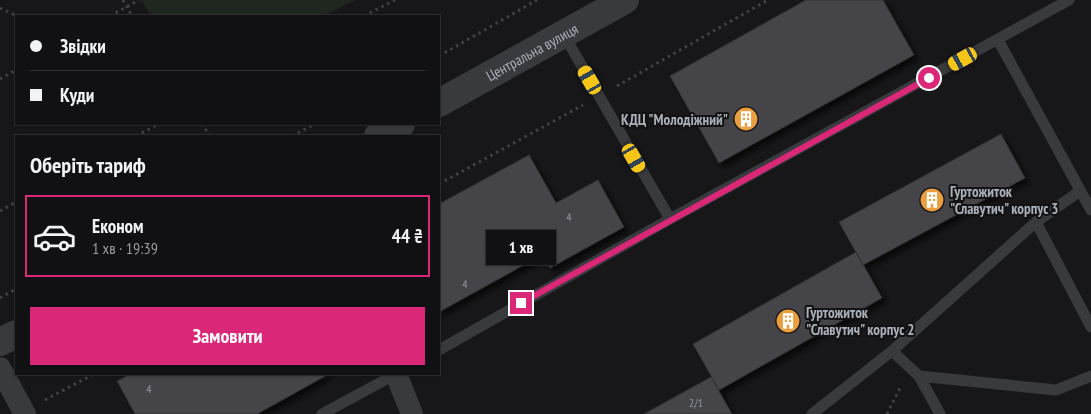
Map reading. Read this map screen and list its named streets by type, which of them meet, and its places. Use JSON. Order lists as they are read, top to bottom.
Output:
{
  "streets": {
    "street": ["Центральна вулиця"]
  },
  "places": {
    "building": ["КДЦ \"Молодіжний\"", "Гуртожиток \"Славутич\" корпус 3", "Гуртожиток \"Славутич\" корпус 2"]
  },
  "house_numbers": [
    "4",
    "4",
    "4",
    "2/1"
  ],
  "page": {
    "banner": ["Звідки", "Куди"],
    "heading": "Оберіть тариф",
    "list": [
      {
        "name": "Економ",
        "note": "1 хв · 19:39",
        "value": "44 ₴"
      }
    ],
    "bubble": "1 хв",
    "buttons": "Замовити"
  }
}
